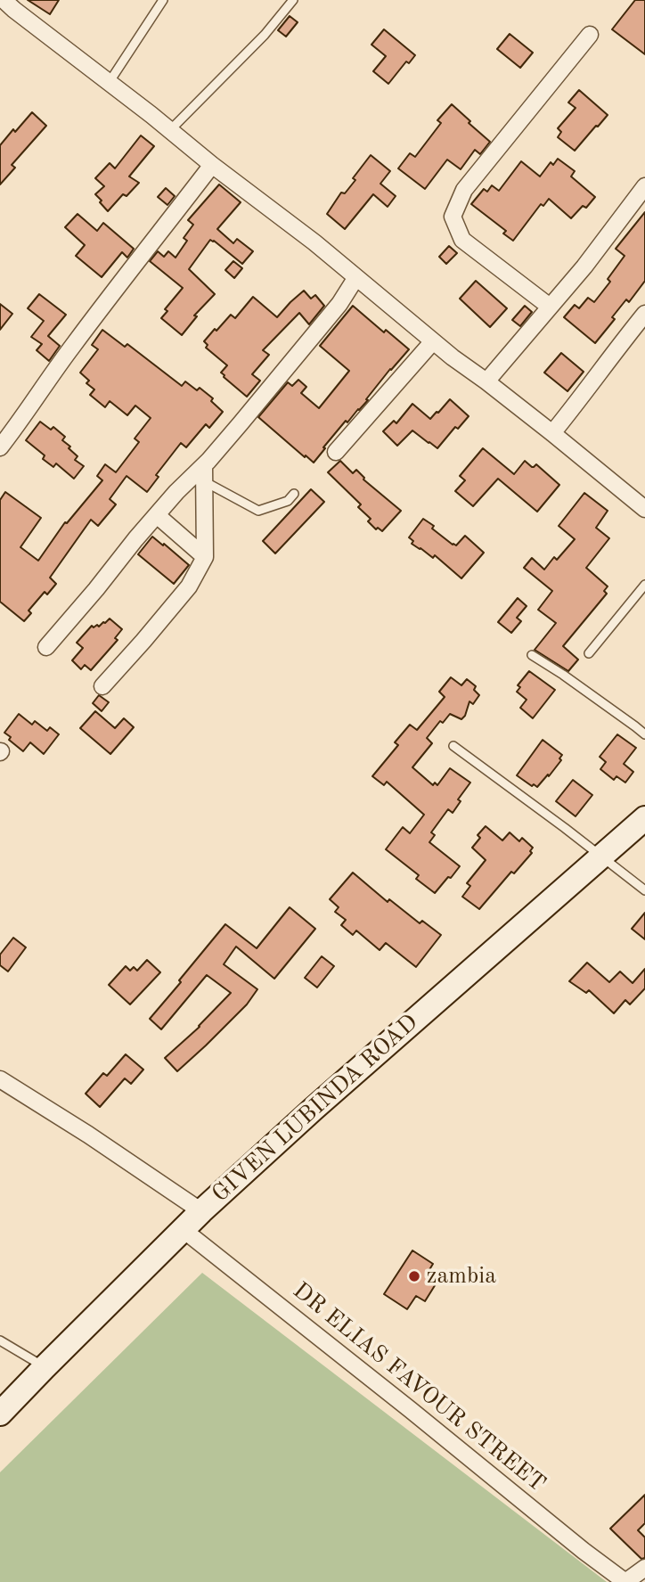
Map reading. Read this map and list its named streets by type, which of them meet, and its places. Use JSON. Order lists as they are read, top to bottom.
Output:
{
  "streets": {
    "street": ["GIVEN LUBINDA ROAD", "DR ELIAS FAVOUR STREET"]
  },
  "crossings": [
    ["GIVEN LUBINDA ROAD", "DR ELIAS FAVOUR STREET"]
  ],
  "places": ["zambia"]
}
